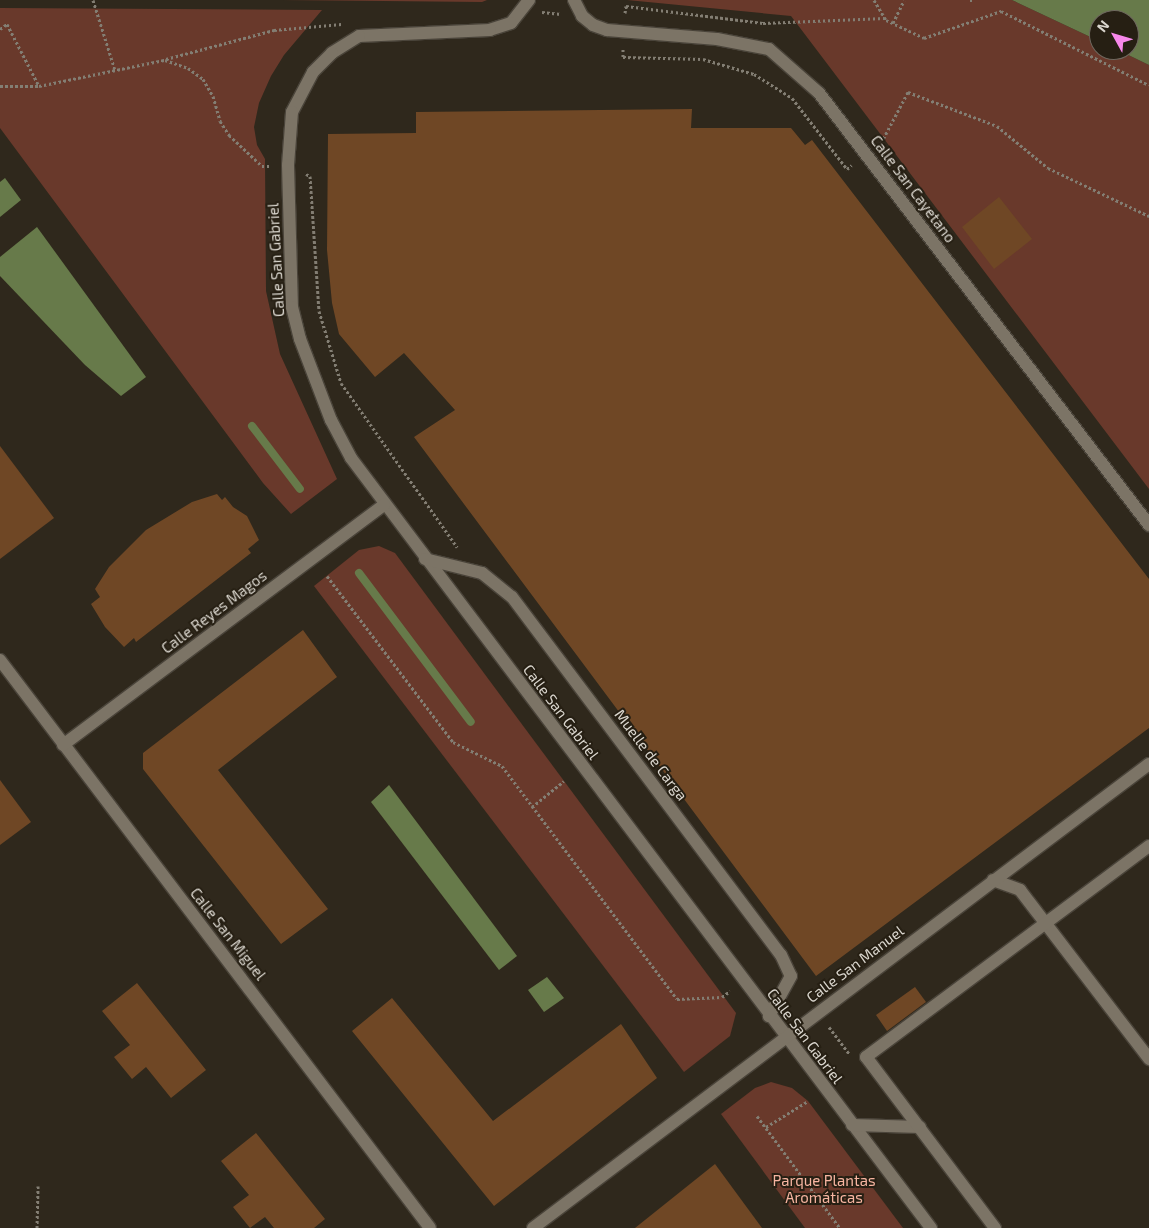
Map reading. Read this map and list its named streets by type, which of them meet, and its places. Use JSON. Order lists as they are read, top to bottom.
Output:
{
  "streets": {
    "street": [
      "Calle San Cayetano",
      "Calle San Gabriel",
      "Calle Reyes Magos",
      "Muelle de Carga",
      "Calle San Miguel",
      "Calle San Manuel"
    ]
  },
  "crossings": [
    ["Calle San Gabriel", "Calle Reyes Magos"],
    ["Calle San Gabriel", "Muelle de Carga"],
    ["Calle San Gabriel", "Calle San Manuel"],
    ["Calle Reyes Magos", "Calle San Miguel"]
  ],
  "parks": ["Parque Plantas Aromáticas"],
  "north": "top left"
}
